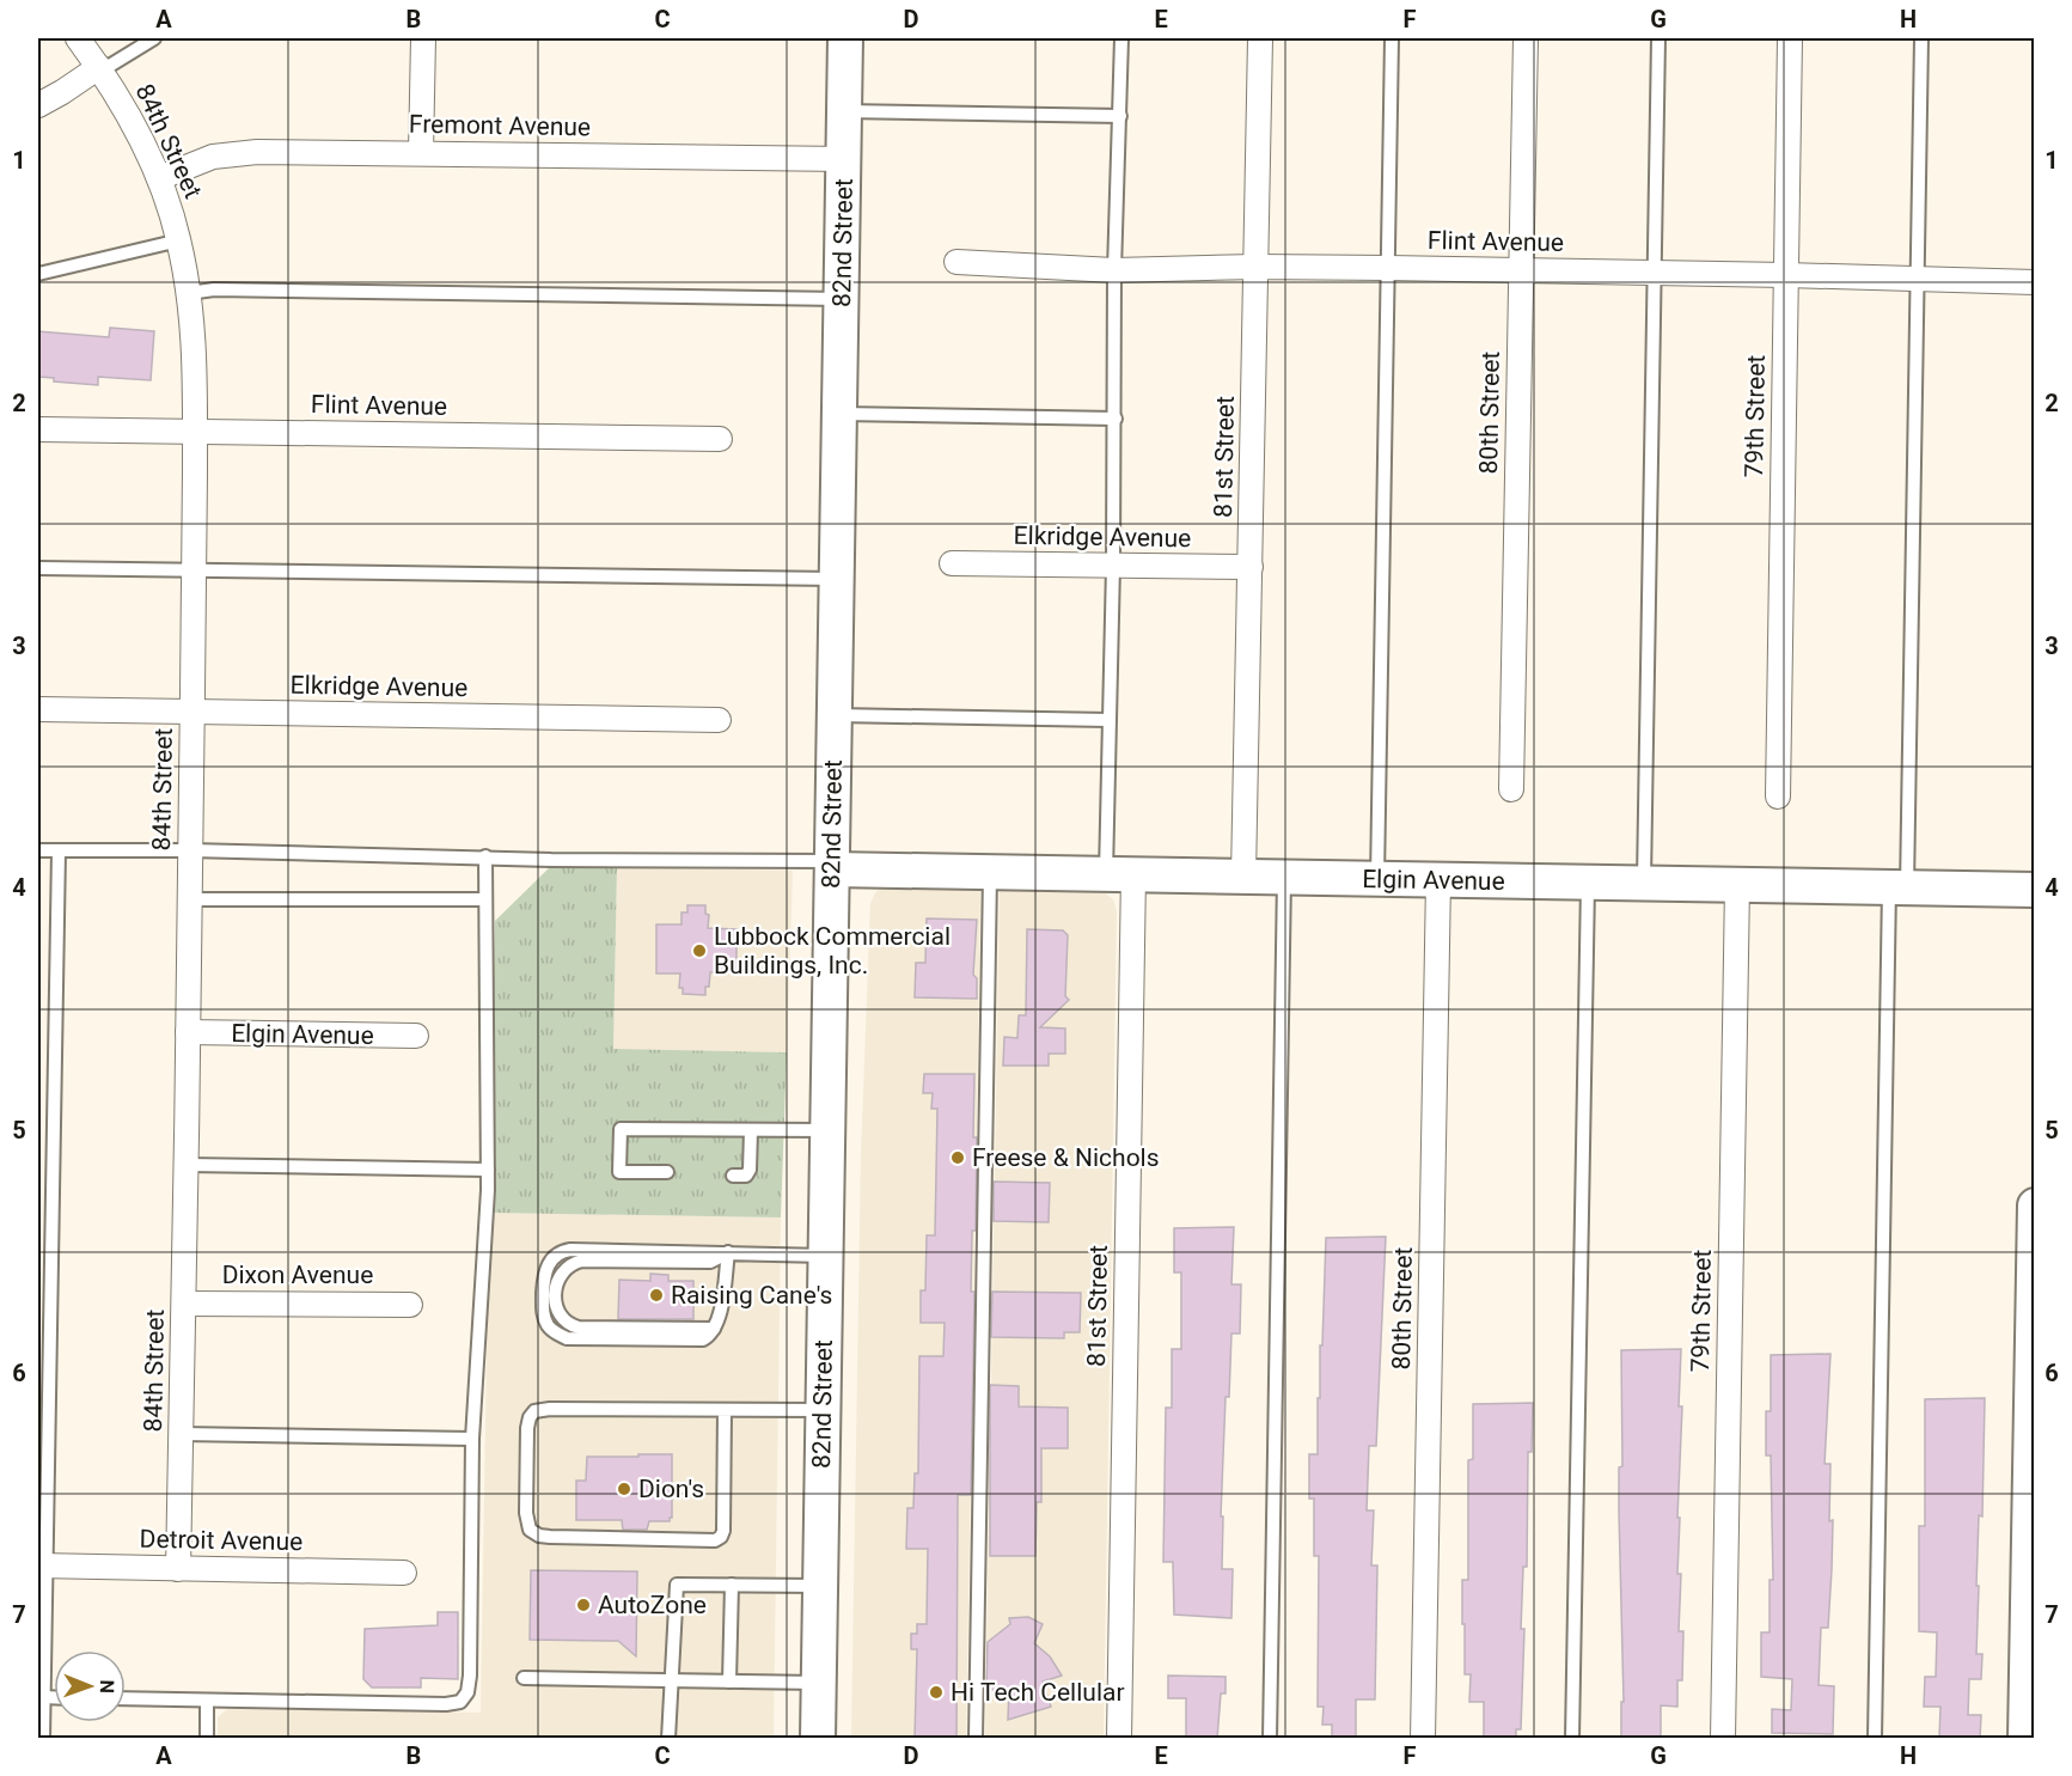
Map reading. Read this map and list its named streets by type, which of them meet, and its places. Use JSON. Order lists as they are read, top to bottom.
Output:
{
  "streets": {
    "street": [
      "Fremont Avenue",
      "84th Street",
      "Flint Avenue",
      "82nd Street",
      "80th Street",
      "79th Street",
      "81st Street",
      "Elkridge Avenue",
      "Elgin Avenue",
      "Dixon Avenue",
      "Detroit Avenue"
    ]
  },
  "crossings": [
    ["Fremont Avenue", "84th Street"],
    ["Fremont Avenue", "82nd Street"],
    ["84th Street", "Flint Avenue"],
    ["84th Street", "Elkridge Avenue"],
    ["84th Street", "Elgin Avenue"],
    ["84th Street", "Dixon Avenue"],
    ["84th Street", "Detroit Avenue"],
    ["Flint Avenue", "80th Street"],
    ["Flint Avenue", "79th Street"],
    ["Flint Avenue", "81st Street"],
    ["82nd Street", "Elgin Avenue"],
    ["80th Street", "Elgin Avenue"],
    ["79th Street", "Elgin Avenue"],
    ["81st Street", "Elkridge Avenue"],
    ["81st Street", "Elgin Avenue"]
  ],
  "places": [
    "Lubbock Commercial Buildings, Inc.",
    "Freese & Nichols",
    "Raising Cane's",
    "Dion's",
    "AutoZone",
    "Hi Tech Cellular"
  ],
  "north": "right",
  "grid": {
    "columns": [
      "A",
      "B",
      "C",
      "D",
      "E",
      "F",
      "G",
      "H"
    ],
    "rows": [
      "1",
      "2",
      "3",
      "4",
      "5",
      "6",
      "7"
    ]
  }
}
